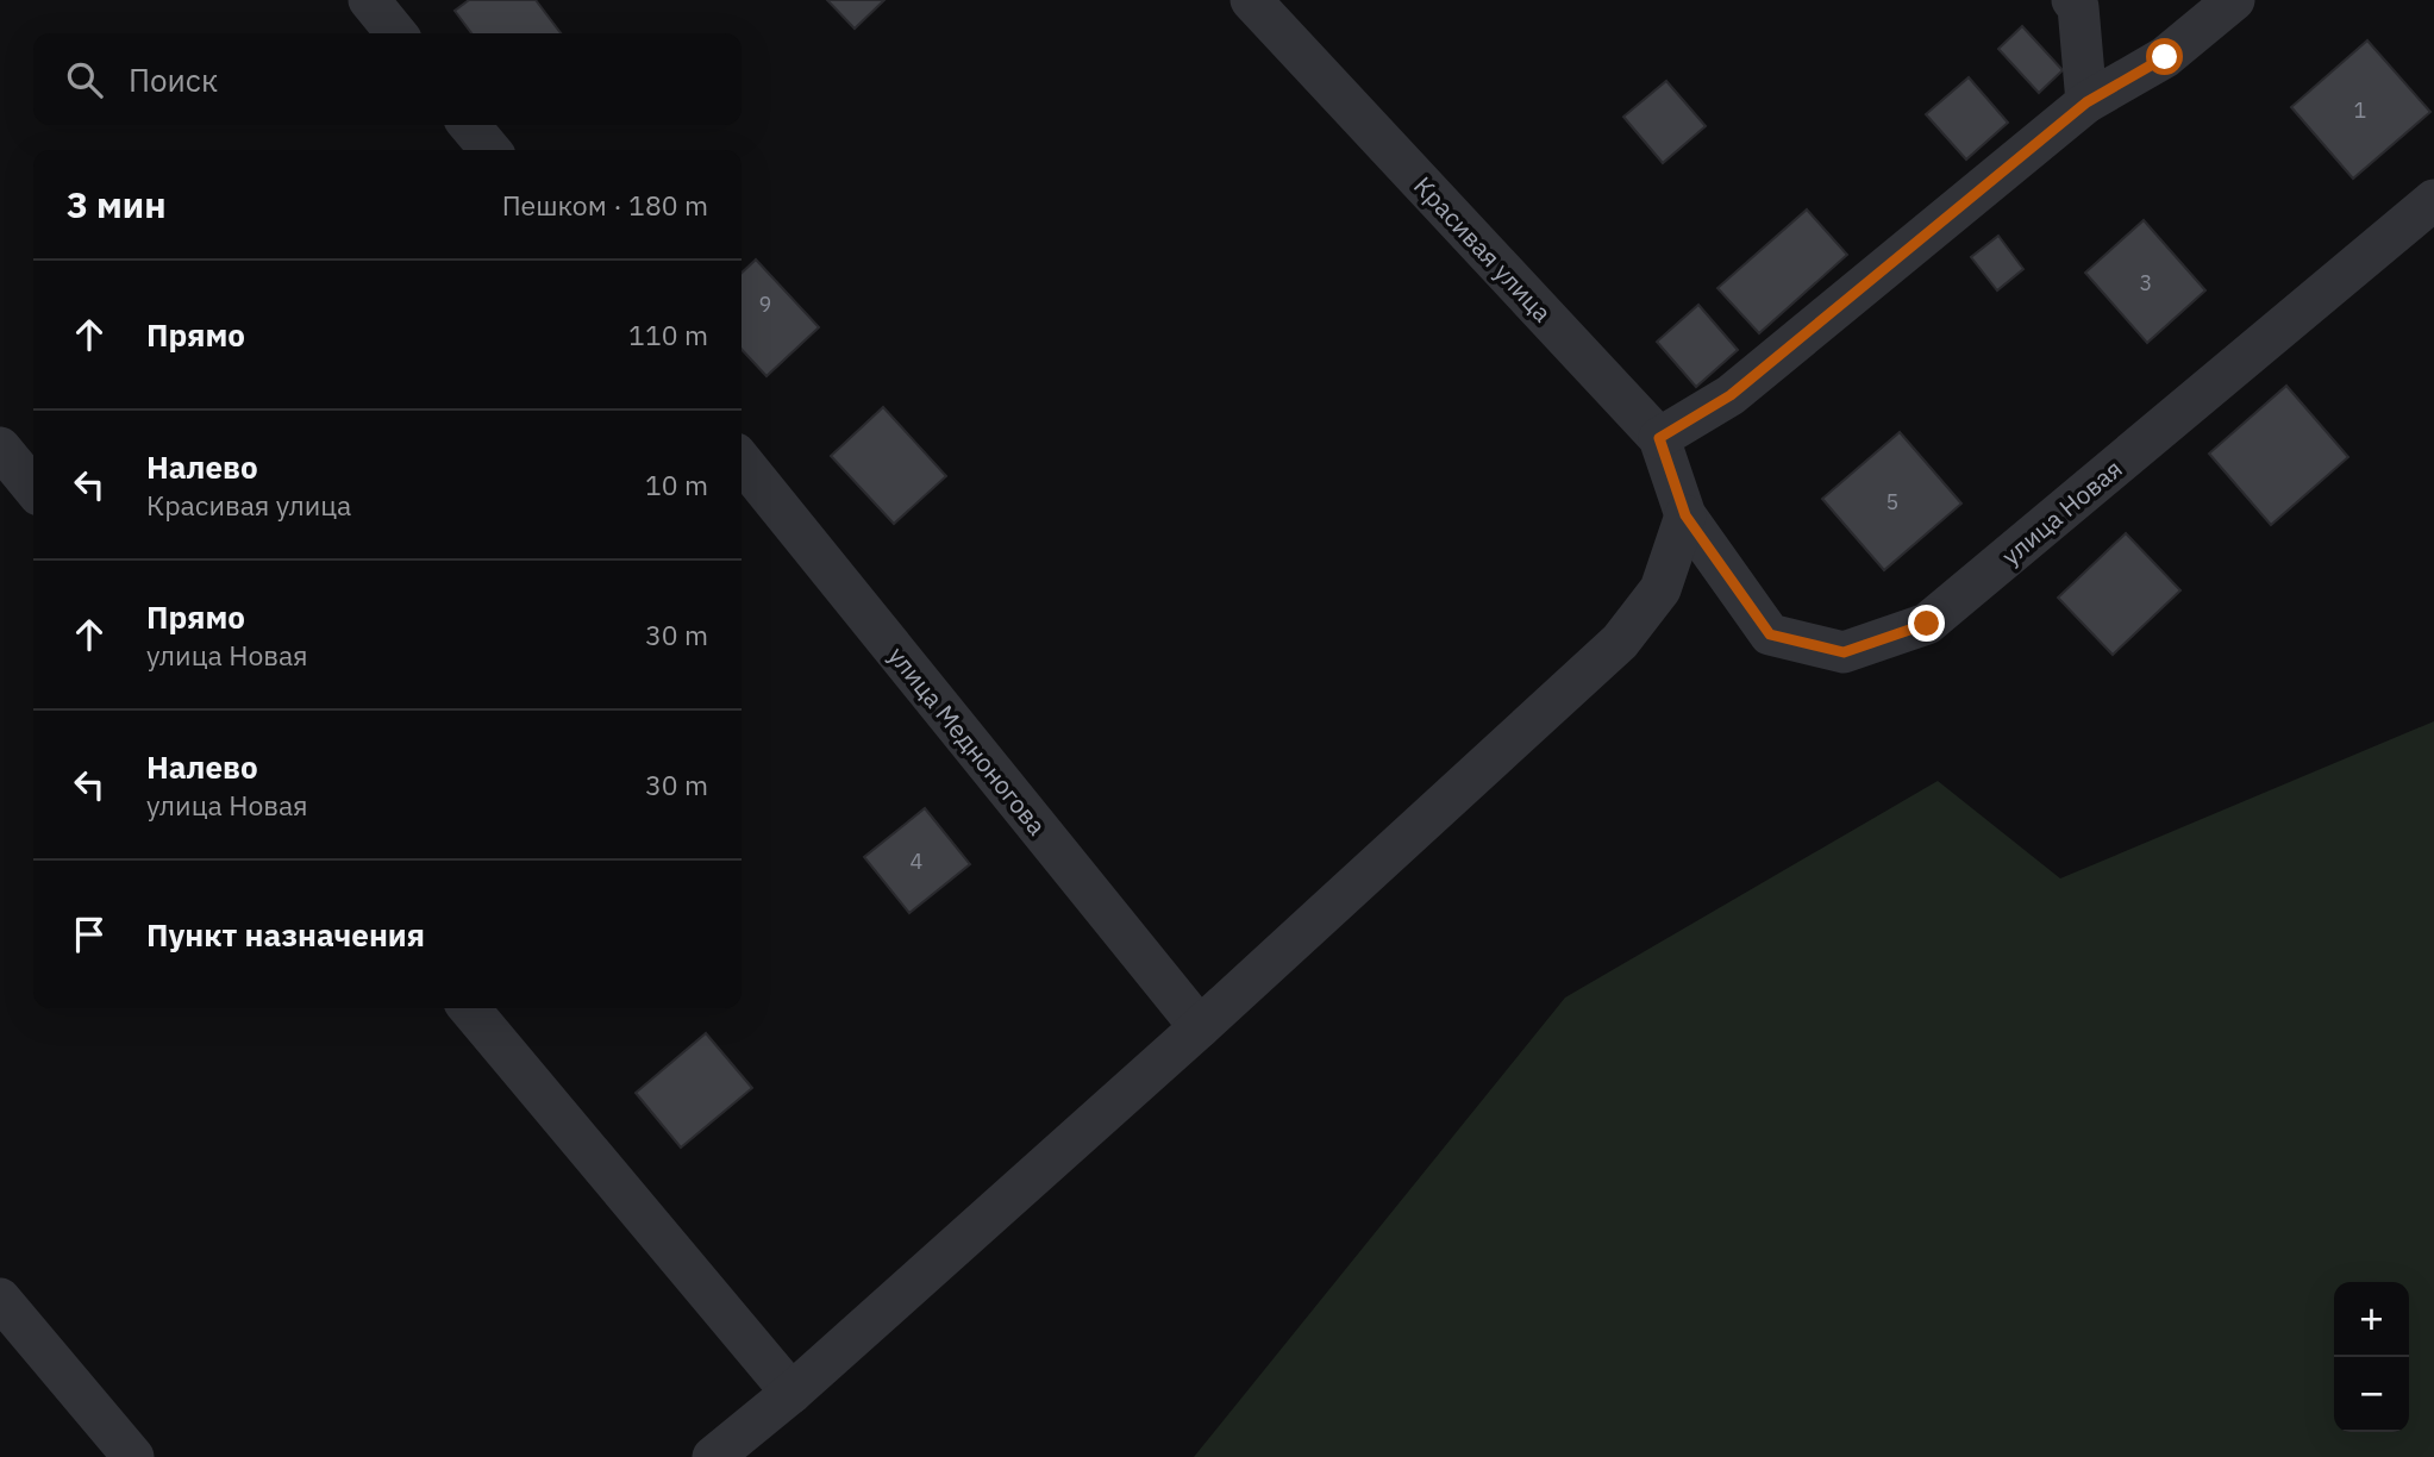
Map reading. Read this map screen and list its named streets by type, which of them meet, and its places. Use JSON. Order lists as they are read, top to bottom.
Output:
{
  "streets": {
    "street": ["Красивая улица", "улица Новая", "улица Медноногова"]
  },
  "crossings": [
    ["Красивая улица", "улица Новая"]
  ],
  "house_numbers": [
    "1",
    "3",
    "9",
    "5",
    "4"
  ],
  "page": {
    "search": "Поиск",
    "heading": ["3 мин", "Пешком · 180 m"],
    "list": [
      ["Прямо", "110 m"],
      ["Налево", "Красивая улица", "10 m"],
      ["Прямо", "улица Новая", "30 m"],
      ["Налево", "улица Новая", "30 m"],
      "Пункт назначения"
    ],
    "map_buttons": ["+", "−"]
  }
}
